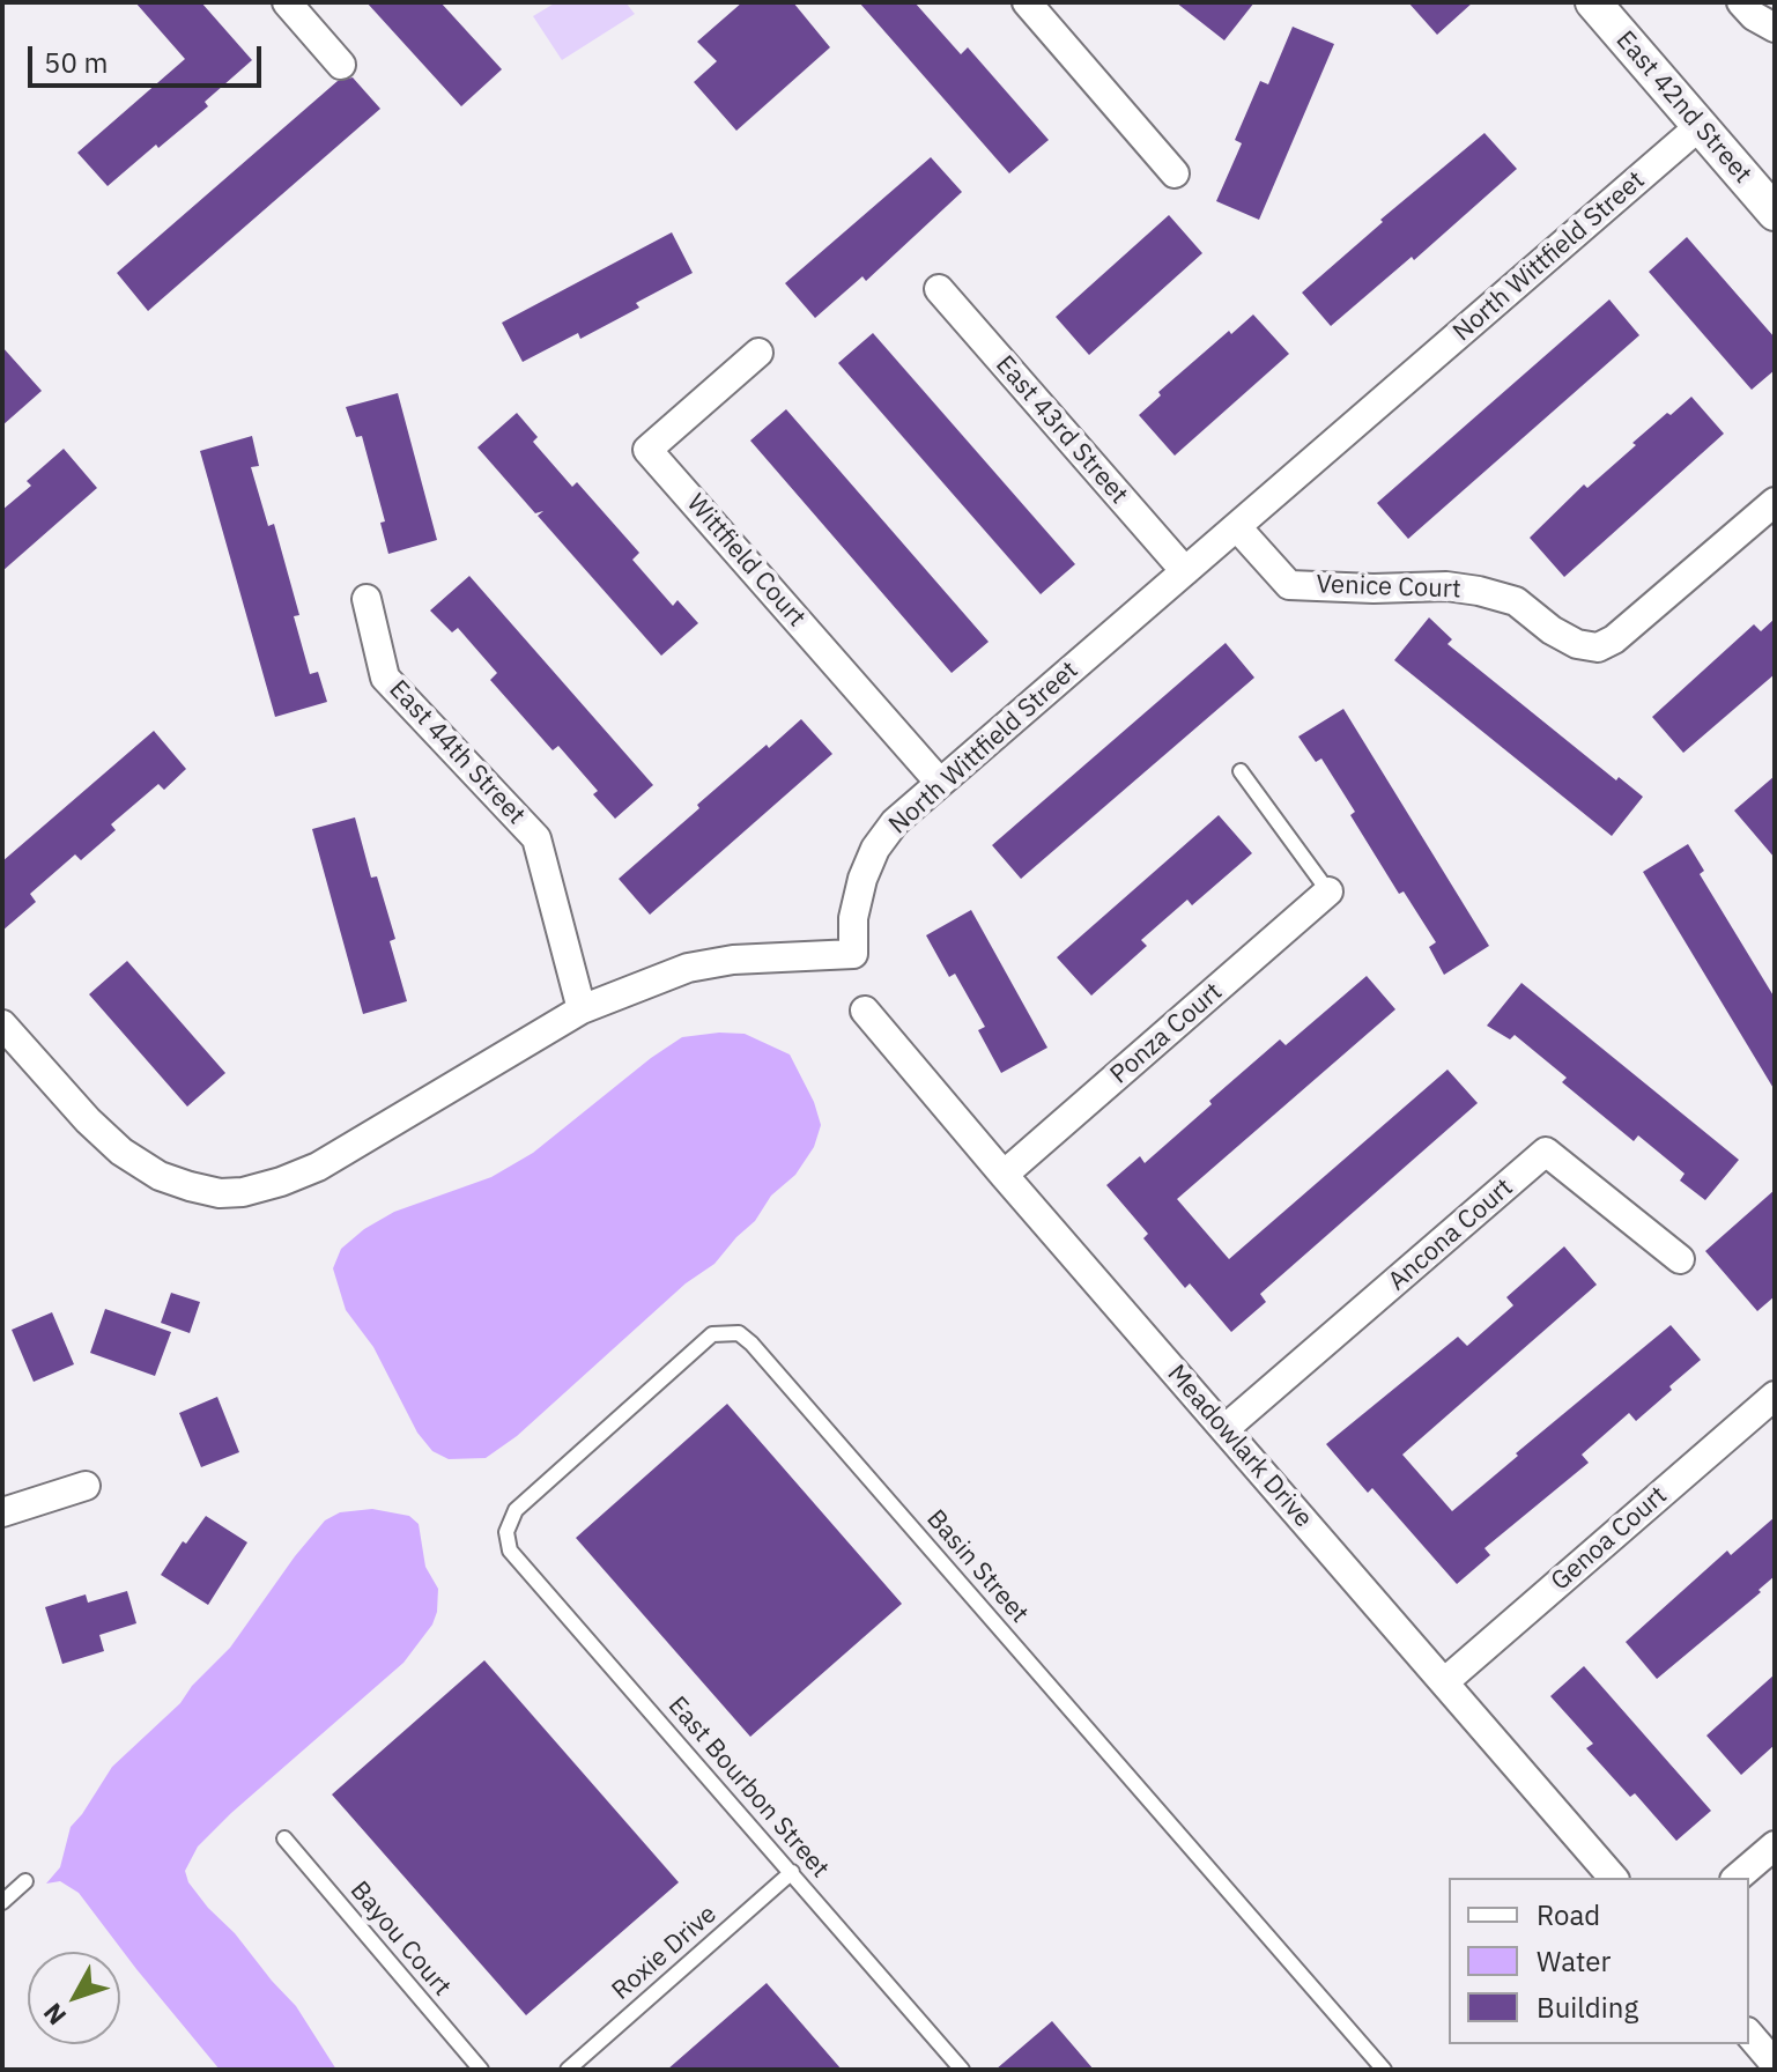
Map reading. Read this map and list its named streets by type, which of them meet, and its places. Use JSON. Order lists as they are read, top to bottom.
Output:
{
  "streets": {
    "street": [
      "East 42nd Street",
      "North Wittfield Street",
      "East 43rd Street",
      "Wittfield Court",
      "Venice Court",
      "East 44th Street",
      "Ponza Court",
      "Ancona Court",
      "Meadowlark Drive",
      "Genoa Court"
    ],
    "lane": [
      "Basin Street",
      "East Bourbon Street",
      "Bayou Court",
      "Roxie Drive"
    ]
  },
  "crossings": [
    ["East 42nd Street", "North Wittfield Street"],
    ["North Wittfield Street", "East 43rd Street"],
    ["North Wittfield Street", "Wittfield Court"],
    ["North Wittfield Street", "Venice Court"],
    ["North Wittfield Street", "East 44th Street"],
    ["Ponza Court", "Meadowlark Drive"],
    ["Ancona Court", "Meadowlark Drive"],
    ["Meadowlark Drive", "Genoa Court"],
    ["Basin Street", "East Bourbon Street"],
    ["East Bourbon Street", "Roxie Drive"]
  ],
  "legend": ["Road", "Water", "Building"],
  "scale_bar": "50 m",
  "north": "bottom left"
}
